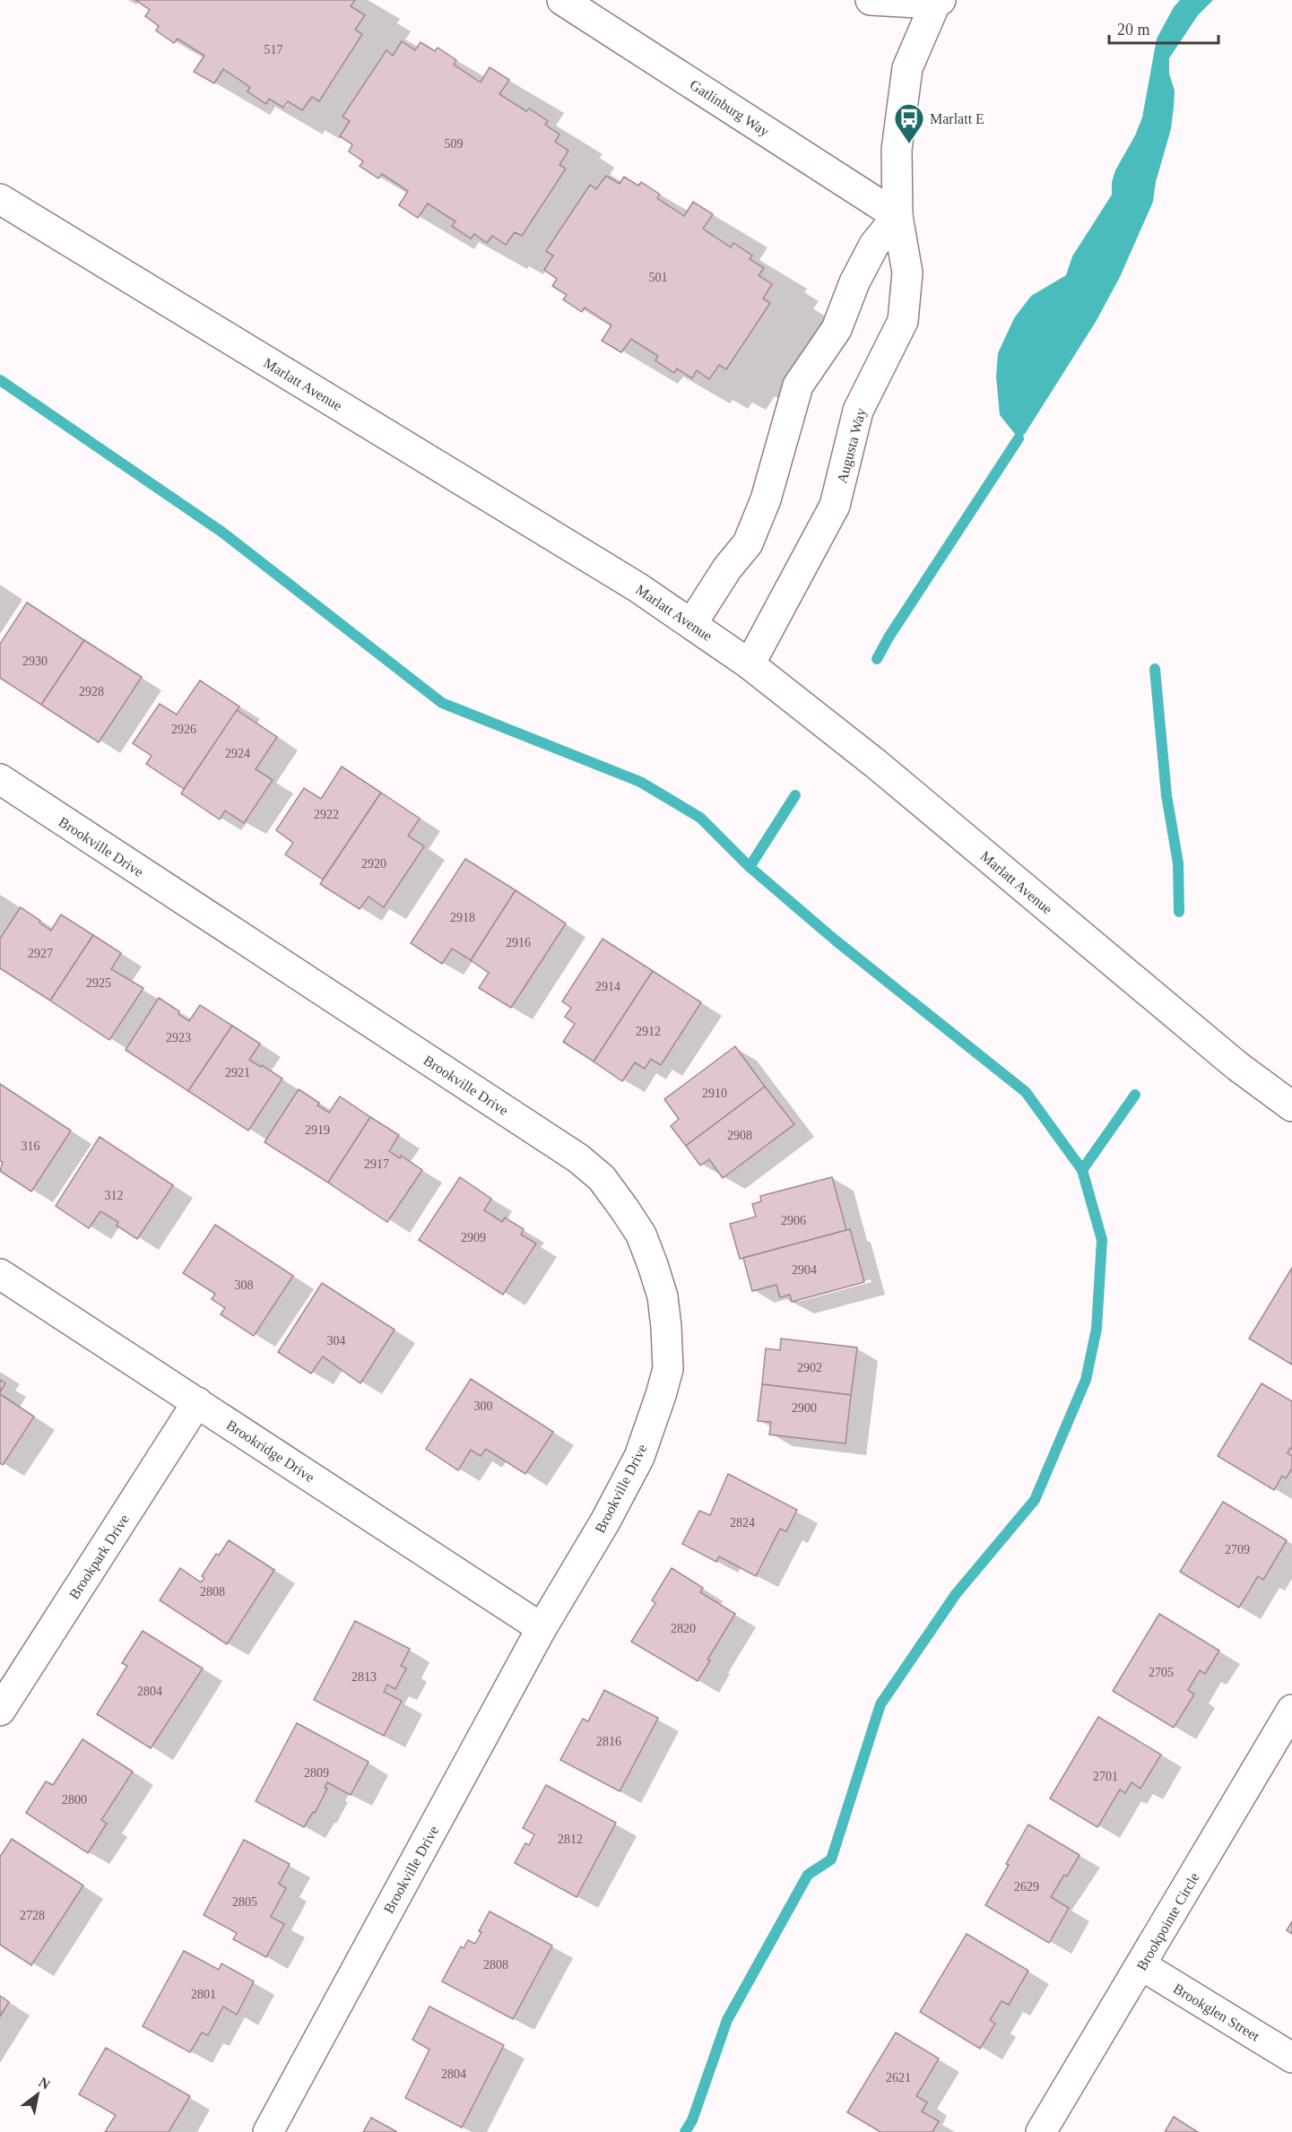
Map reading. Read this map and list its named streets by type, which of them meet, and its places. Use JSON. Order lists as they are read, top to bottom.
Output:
{
  "streets": {
    "street": [
      "Gatlinburg Way",
      "Marlatt Avenue",
      "Augusta Way",
      "Brookville Drive",
      "Brookridge Drive",
      "Brookpark Drive",
      "Brookpointe Circle",
      "Brookglen Street"
    ]
  },
  "crossings": [
    ["Gatlinburg Way", "Augusta Way"],
    ["Marlatt Avenue", "Augusta Way"],
    ["Brookville Drive", "Brookridge Drive"],
    ["Brookridge Drive", "Brookpark Drive"],
    ["Brookpointe Circle", "Brookglen Street"]
  ],
  "places": {
    "bus stop": ["Marlatt E"]
  },
  "house_numbers": [
    "517",
    "509",
    "501",
    "2930",
    "2928",
    "2926",
    "2924",
    "2922",
    "2920",
    "2918",
    "2916",
    "2927",
    "2925",
    "2914",
    "2912",
    "2923",
    "2921",
    "2910",
    "2919",
    "2908",
    "316",
    "2917",
    "312",
    "2906",
    "2909",
    "2904",
    "308",
    "304",
    "2902",
    "300",
    "2900",
    "2824",
    "2709",
    "2808",
    "2820",
    "2705",
    "2813",
    "2804",
    "2816",
    "2809",
    "2701",
    "2800",
    "2812",
    "2629",
    "2805",
    "2728",
    "2808",
    "2801",
    "2804",
    "2621"
  ],
  "scale_bar": "20 m",
  "north": "top right"
}
